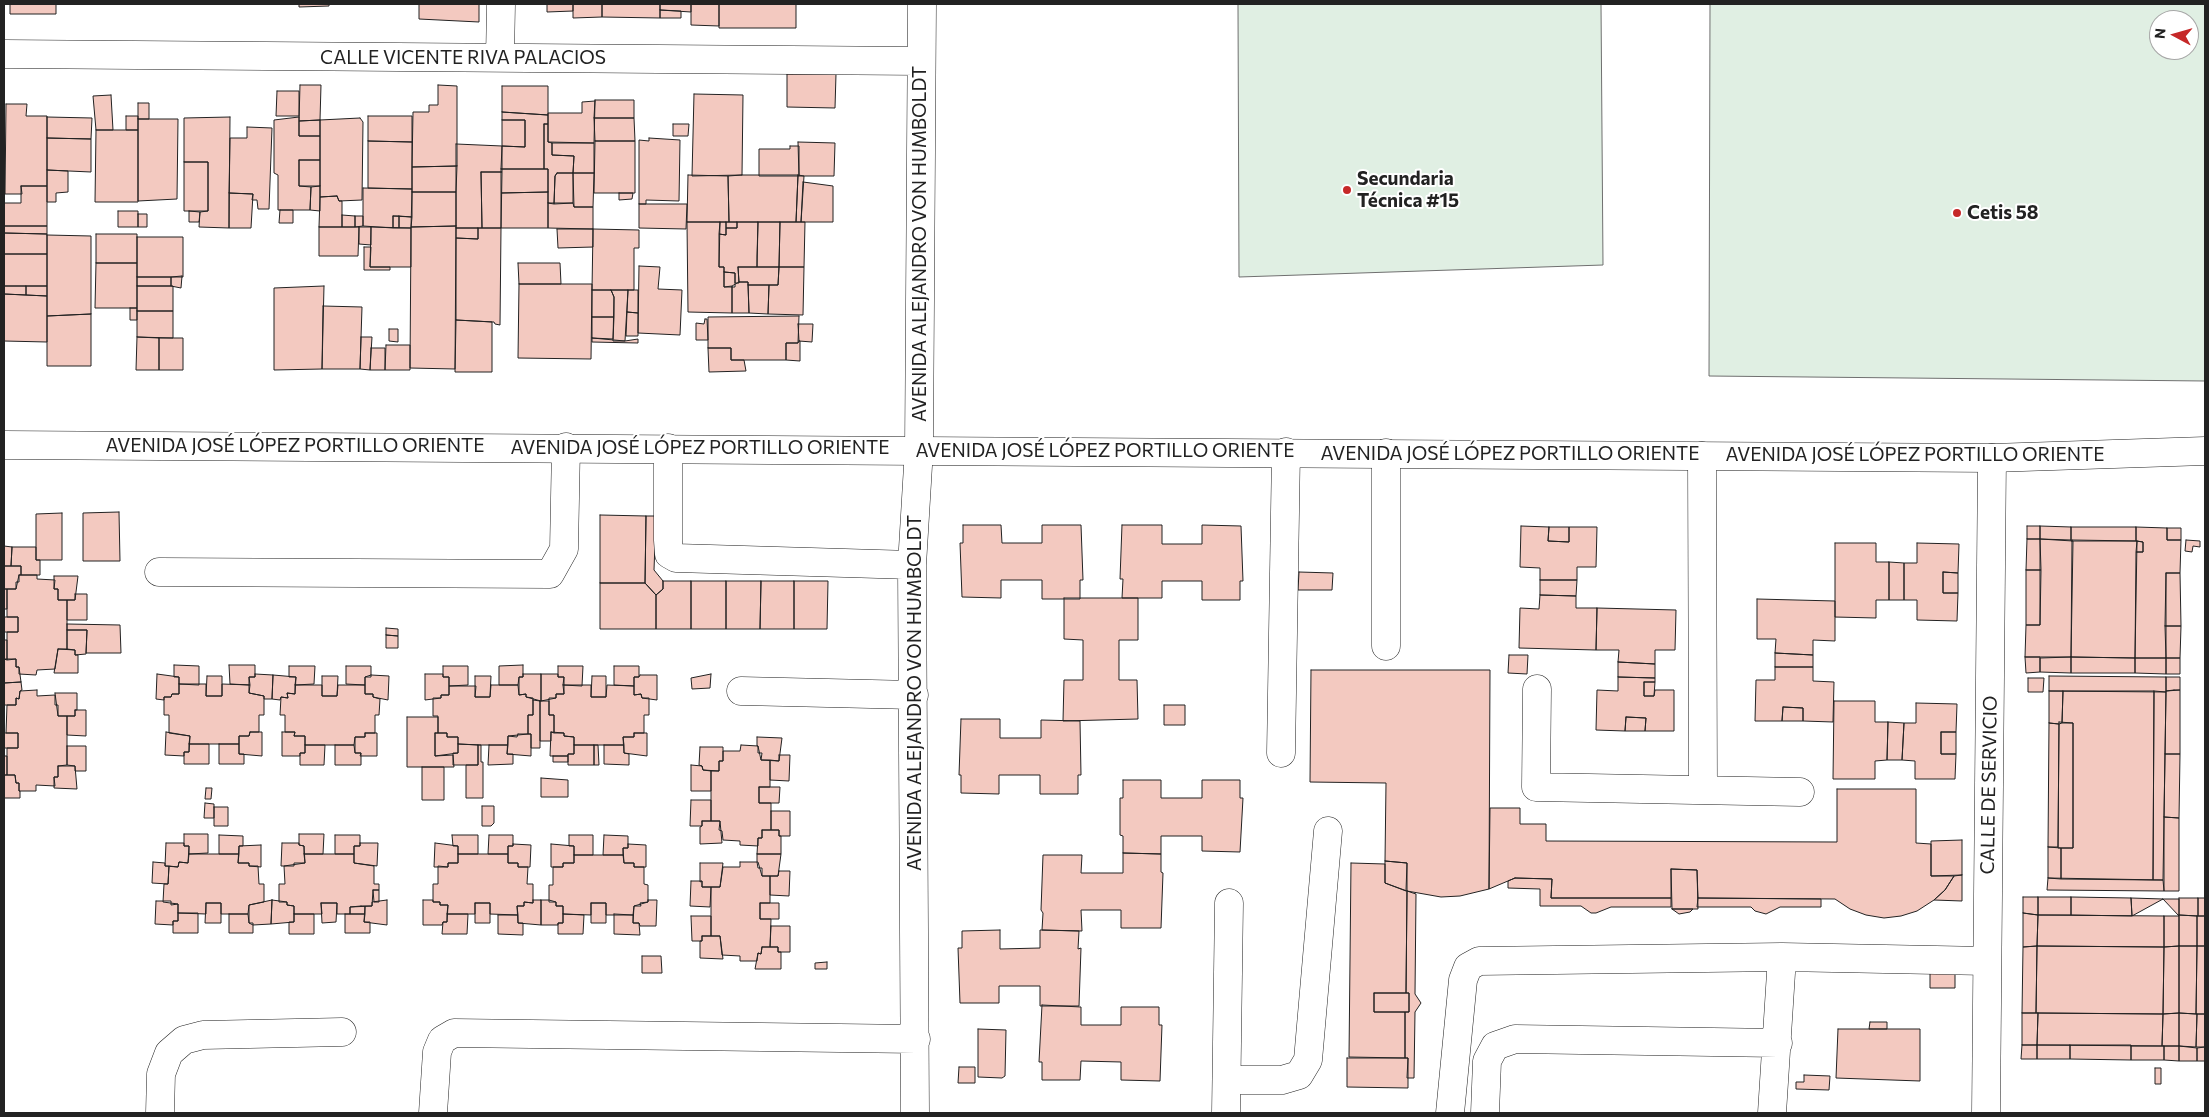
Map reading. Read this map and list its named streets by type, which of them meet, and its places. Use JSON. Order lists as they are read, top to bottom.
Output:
{
  "streets": {
    "street": [
      "CALLE VICENTE RIVA PALACIOS",
      "AVENIDA ALEJANDRO VON HUMBOLDT",
      "AVENIDA JOSÉ LÓPEZ PORTILLO ORIENTE",
      "CALLE DE SERVICIO"
    ]
  },
  "crossings": [
    ["CALLE VICENTE RIVA PALACIOS", "AVENIDA ALEJANDRO VON HUMBOLDT"],
    ["AVENIDA ALEJANDRO VON HUMBOLDT", "AVENIDA JOSÉ LÓPEZ PORTILLO ORIENTE"],
    ["AVENIDA JOSÉ LÓPEZ PORTILLO ORIENTE", "CALLE DE SERVICIO"]
  ],
  "places": ["Secundaria Técnica #15", "Cetis 58"],
  "north": "left"
}
